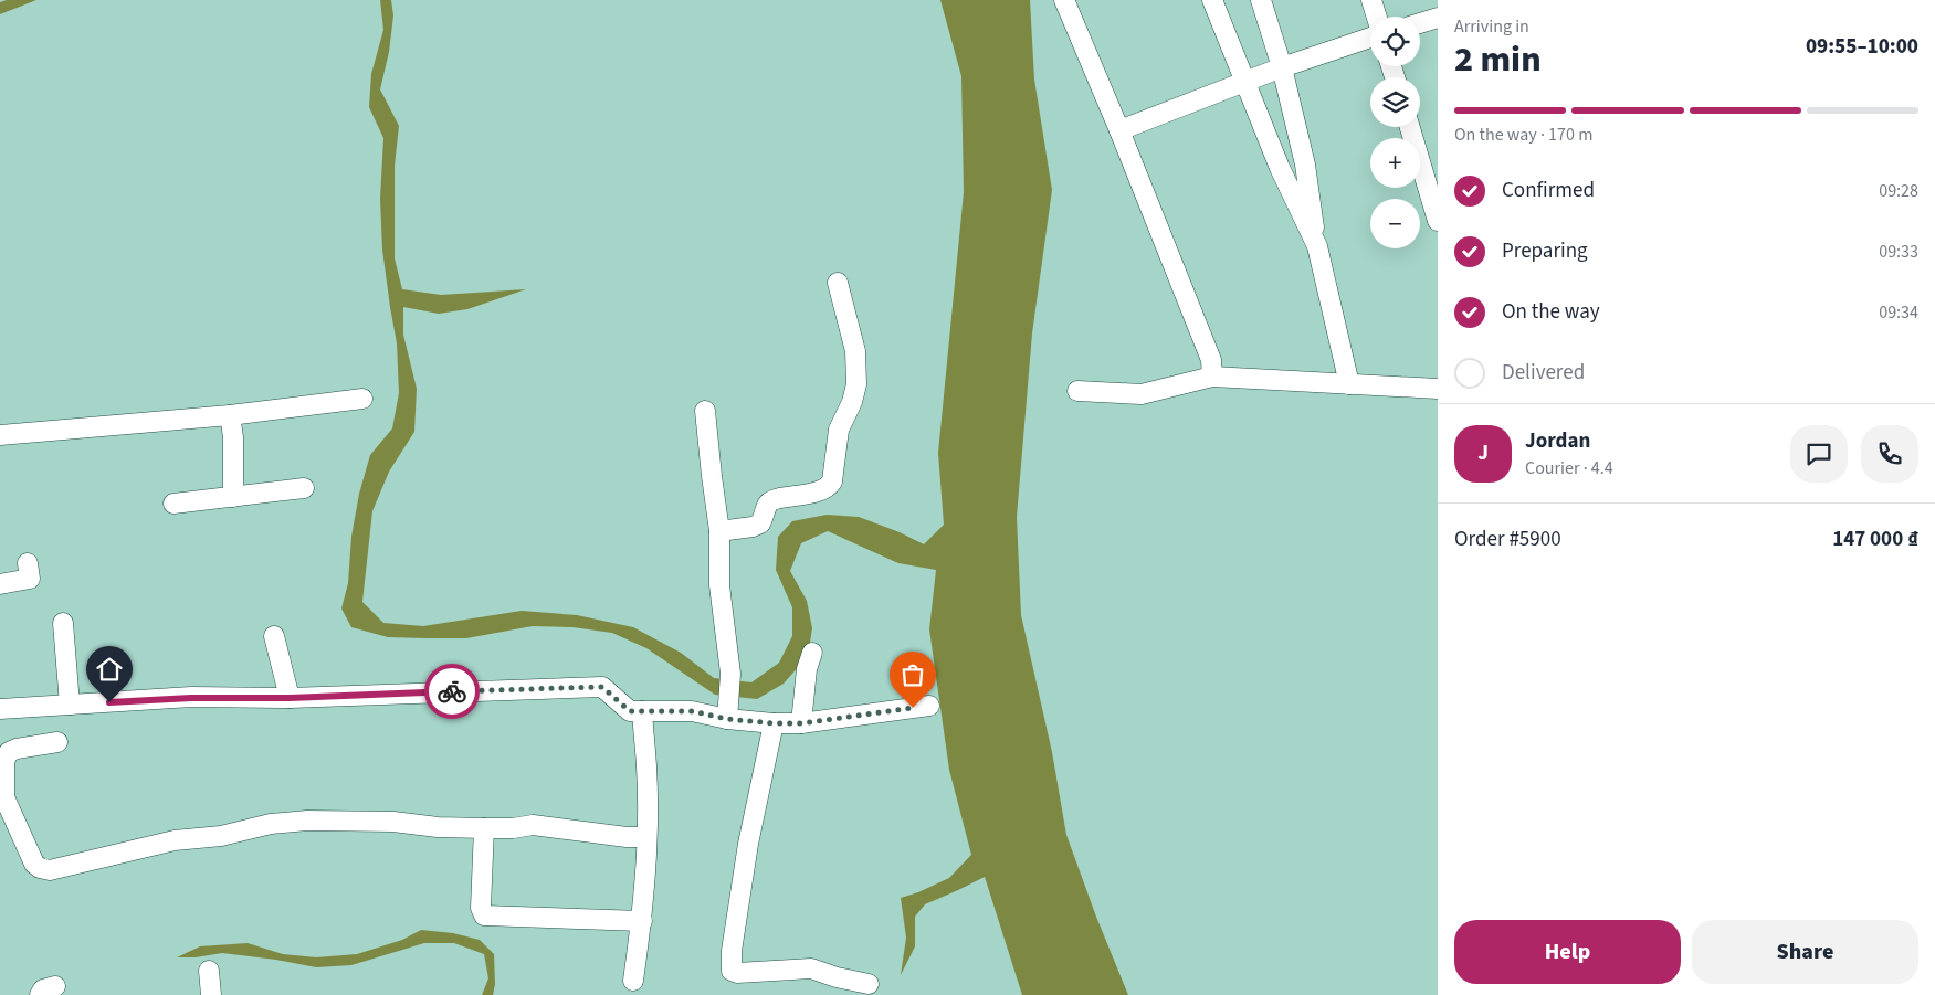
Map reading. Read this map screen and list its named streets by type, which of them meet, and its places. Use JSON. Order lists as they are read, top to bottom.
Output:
{
  "page": {
    "heading": ["2 min", "Arriving in", "09:55–10:00"],
    "panel": [
      "Jordan",
      "Courier · 4.4",
      "Order #5900",
      "147 000 ₫"
    ],
    "map_buttons": ["+", "−"],
    "bar": "On the way · 170 m",
    "list": [
      ["Confirmed", "09:28"],
      ["Preparing", "09:33"],
      ["On the way", "09:34"],
      "Delivered"
    ],
    "round": "J",
    "buttons": ["Help", "Share"]
  }
}
